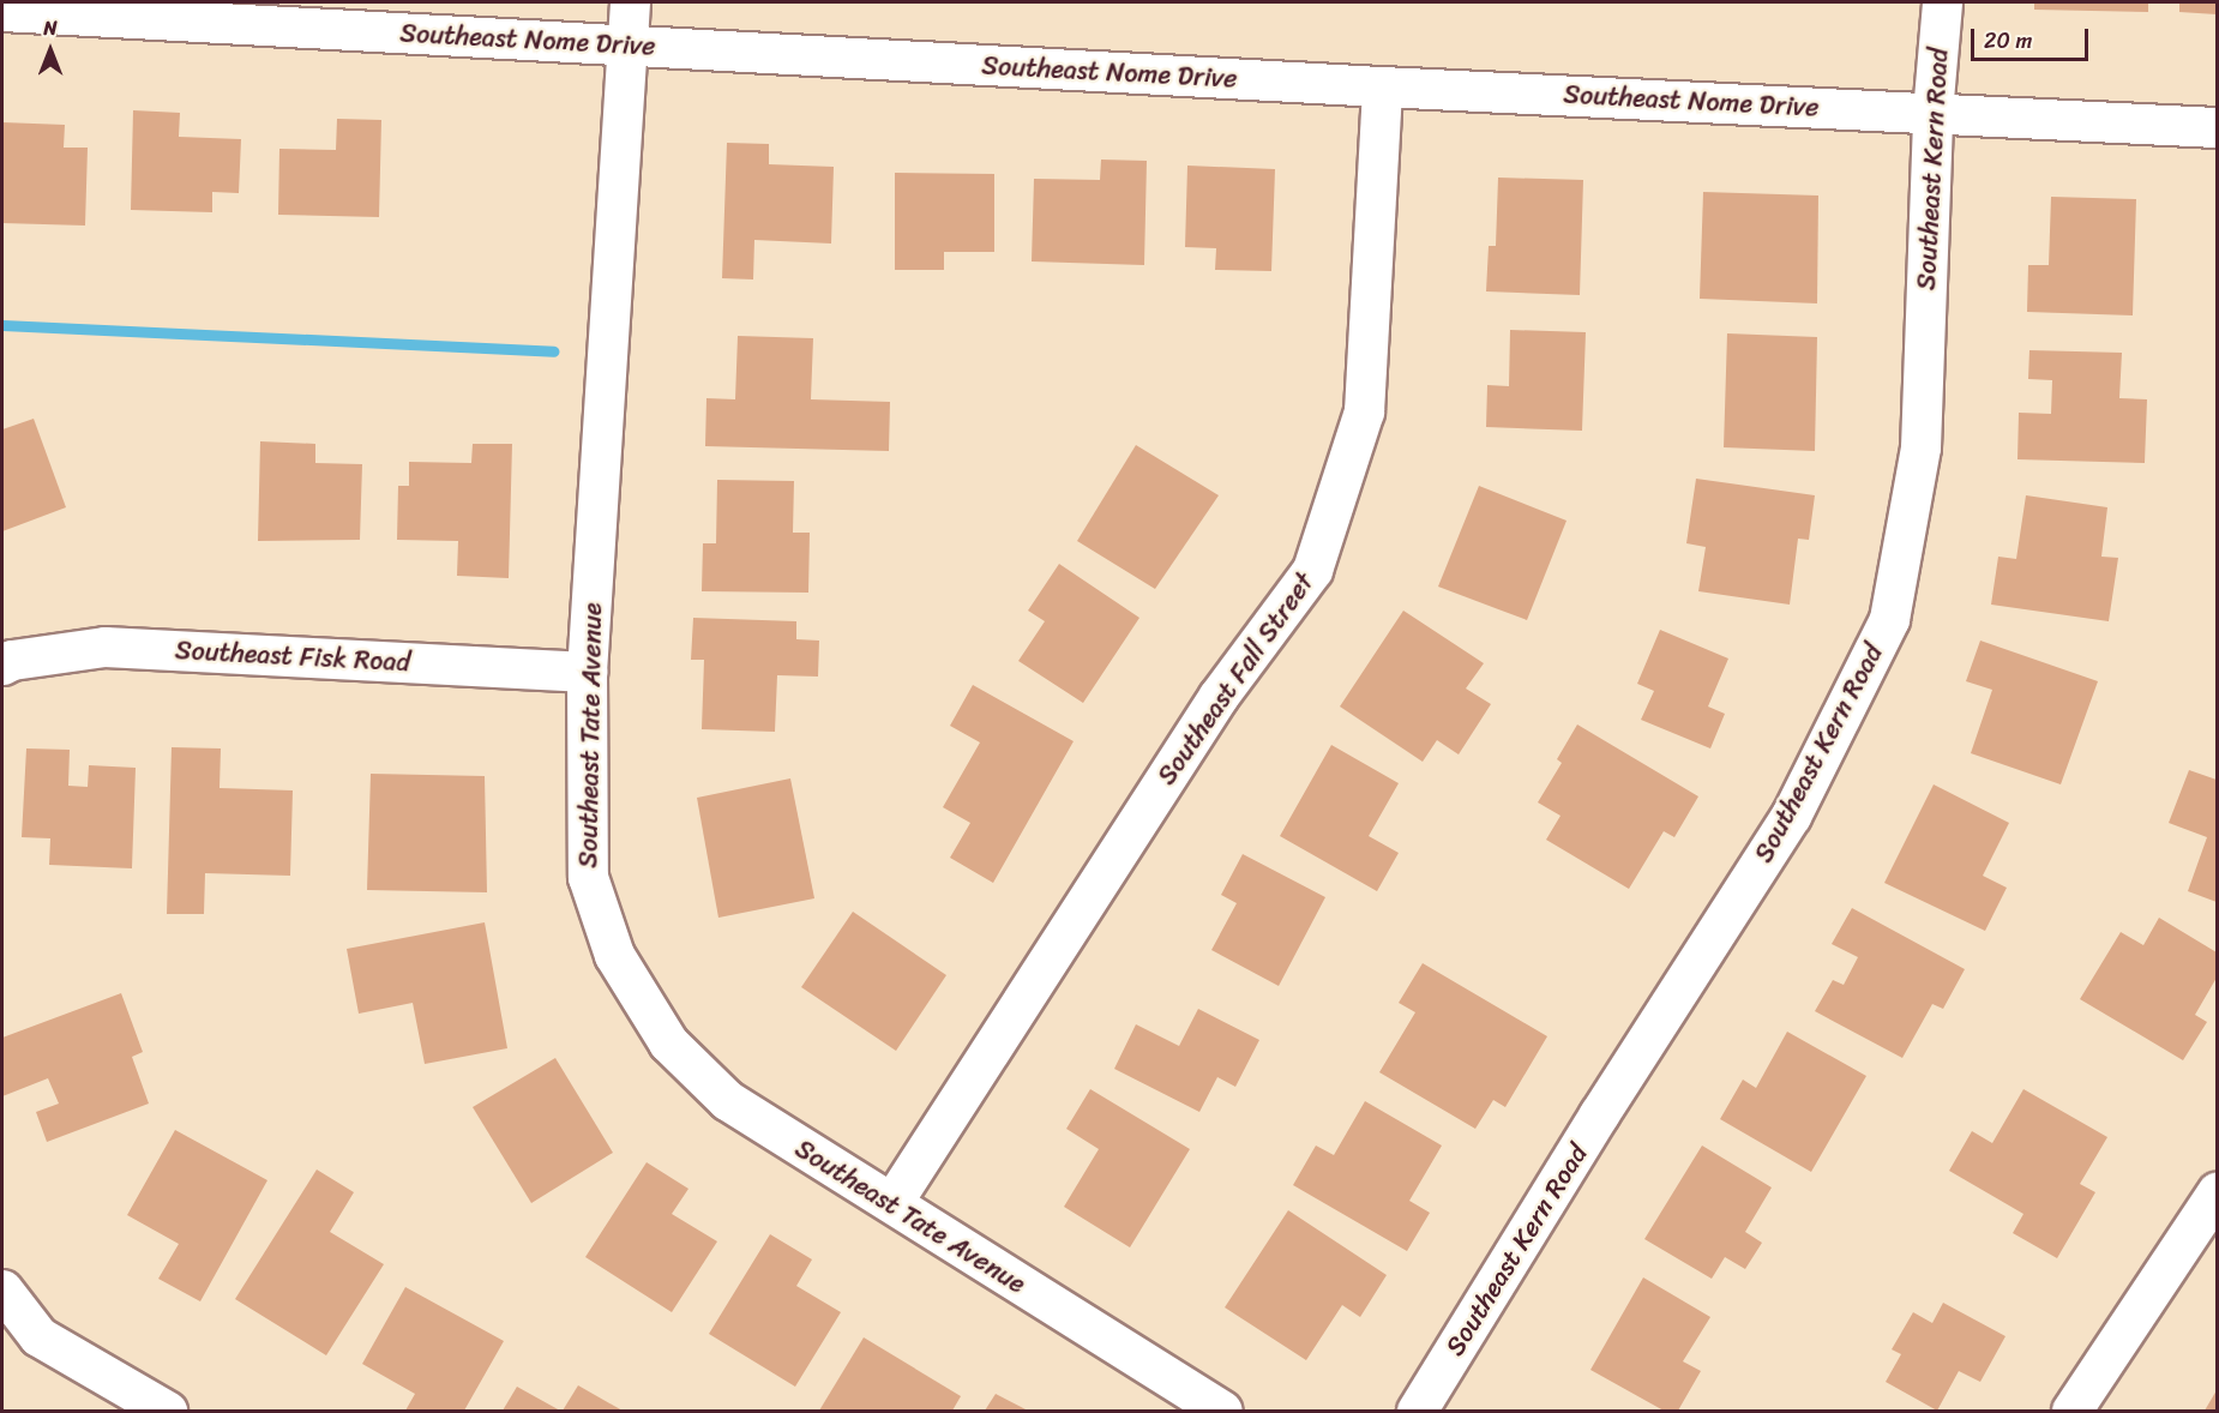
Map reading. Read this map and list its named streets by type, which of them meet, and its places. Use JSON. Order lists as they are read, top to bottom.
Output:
{
  "streets": {
    "street": [
      "Southeast Nome Drive",
      "Southeast Kern Road",
      "Southeast Fisk Road",
      "Southeast Fall Street",
      "Southeast Tate Avenue"
    ]
  },
  "crossings": [
    ["Southeast Nome Drive", "Southeast Kern Road"],
    ["Southeast Nome Drive", "Southeast Fall Street"],
    ["Southeast Nome Drive", "Southeast Tate Avenue"],
    ["Southeast Fisk Road", "Southeast Tate Avenue"],
    ["Southeast Fall Street", "Southeast Tate Avenue"]
  ],
  "scale_bar": "20 m",
  "north": "top"
}
